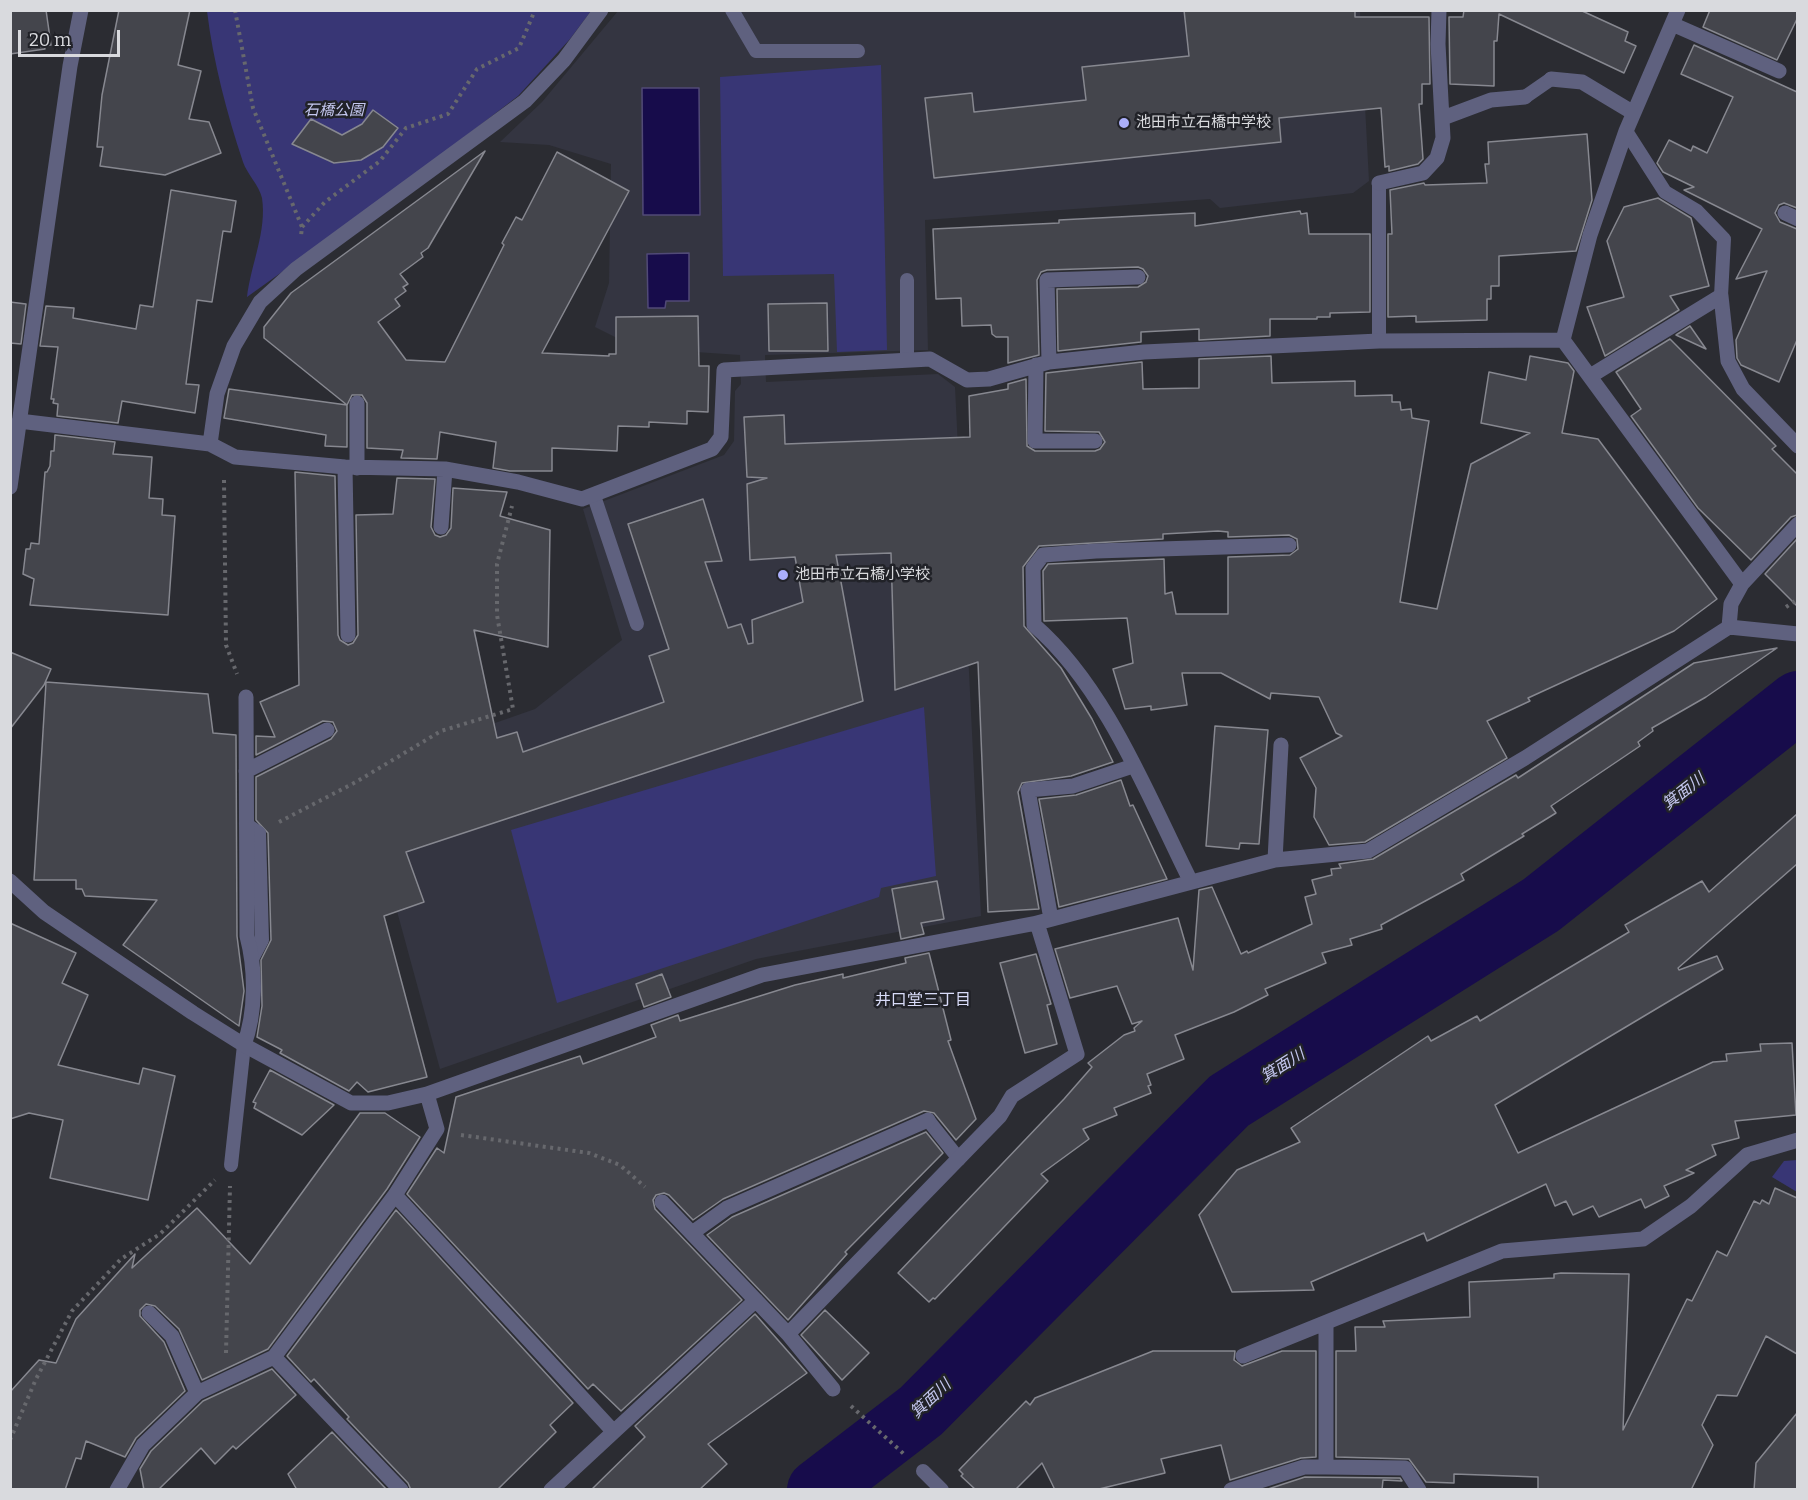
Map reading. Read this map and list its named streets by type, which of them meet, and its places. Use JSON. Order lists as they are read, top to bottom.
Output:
{
  "districts": ["井口堂三丁目"],
  "water": ["箕面川"],
  "parks": ["石橋公園"],
  "places": ["池田市立石橋中学校", "池田市立石橋小学校"],
  "scale_bar": "20 m"
}
